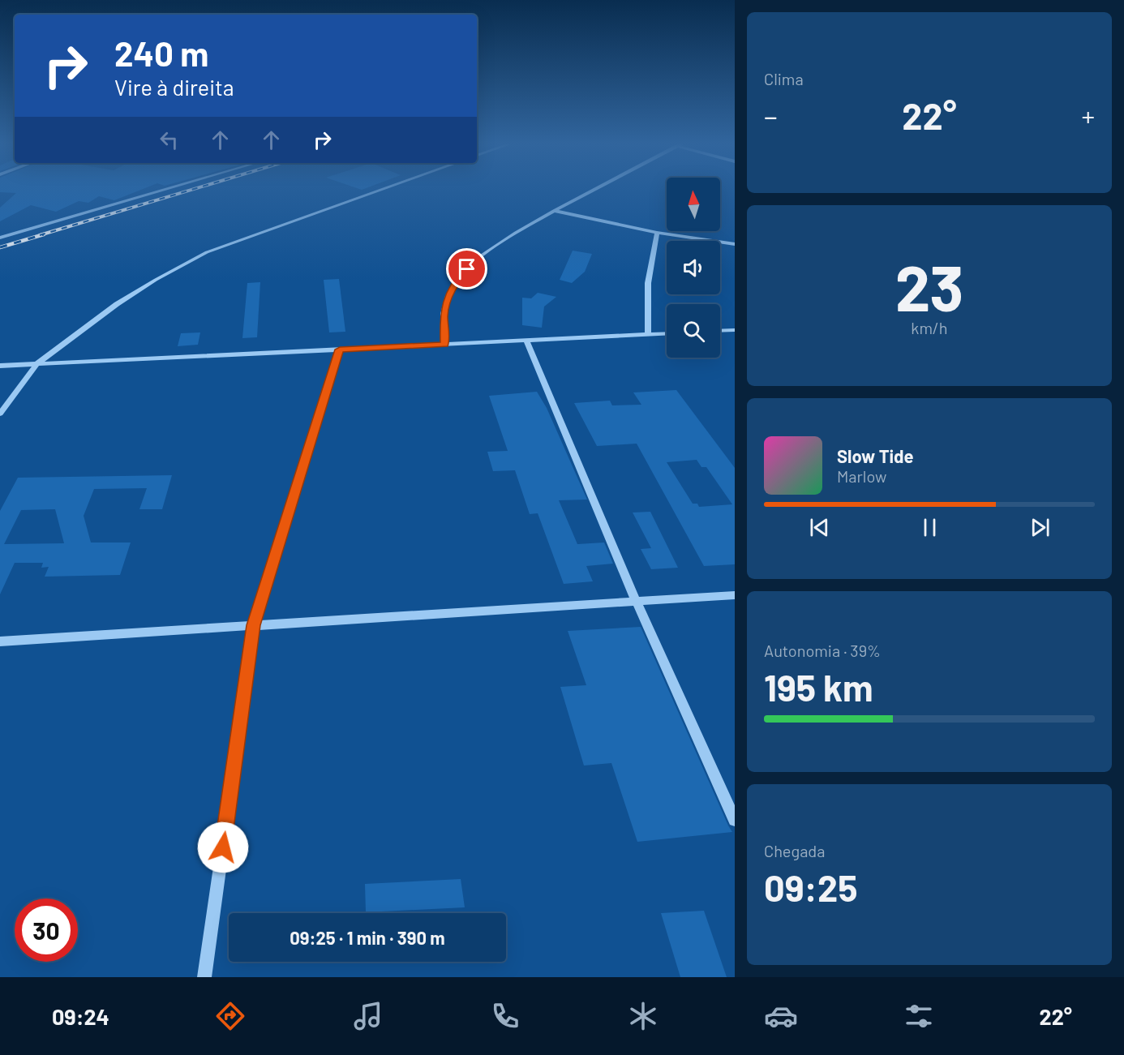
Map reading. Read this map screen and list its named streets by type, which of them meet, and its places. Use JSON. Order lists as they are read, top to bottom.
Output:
{
  "north": "top",
  "page": {
    "tile": [
      "Clima",
      ["23", "km/h"],
      ["Autonomia · 39%", "195 km"],
      ["Chegada", "09:25"]
    ],
    "turn": ["240 m", "Vire à direita"],
    "heat": ["−", "22°", "+"],
    "song": ["Slow Tide", "Marlow"],
    "limit": "30",
    "trip": "09:25 · 1 min · 390 m",
    "tabs": ["09:24", "22°"]
  }
}
